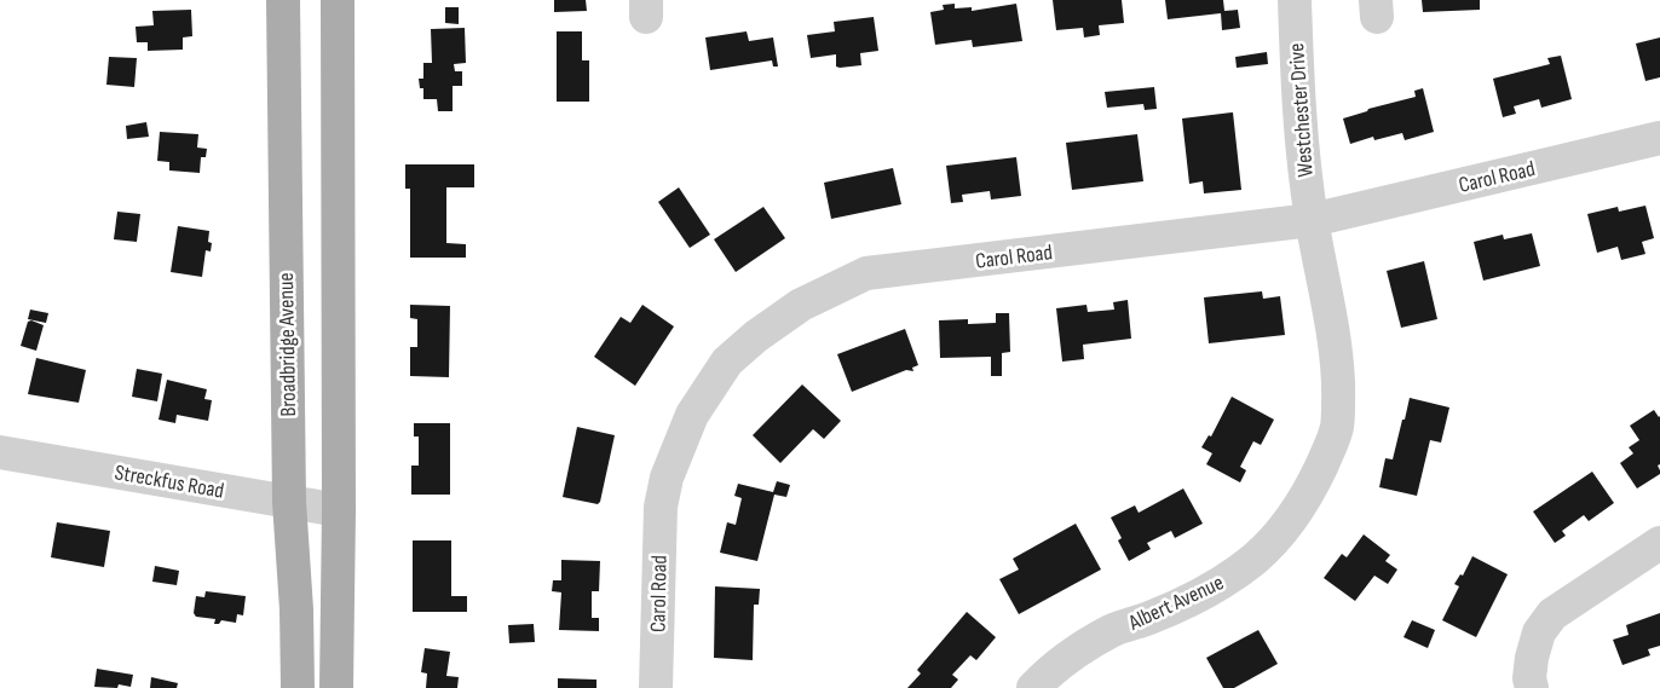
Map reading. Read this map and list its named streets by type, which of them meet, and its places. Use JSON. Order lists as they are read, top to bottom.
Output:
{
  "streets": {
    "main road": ["Broadbridge Avenue"],
    "street": [
      "Westchester Drive",
      "Carol Road",
      "Streckfus Road",
      "Albert Avenue"
    ]
  },
  "crossings": [
    ["Westchester Drive", "Carol Road"],
    ["Westchester Drive", "Albert Avenue"],
    ["Carol Road", "Albert Avenue"],
    ["Broadbridge Avenue", "Streckfus Road"]
  ]
}
